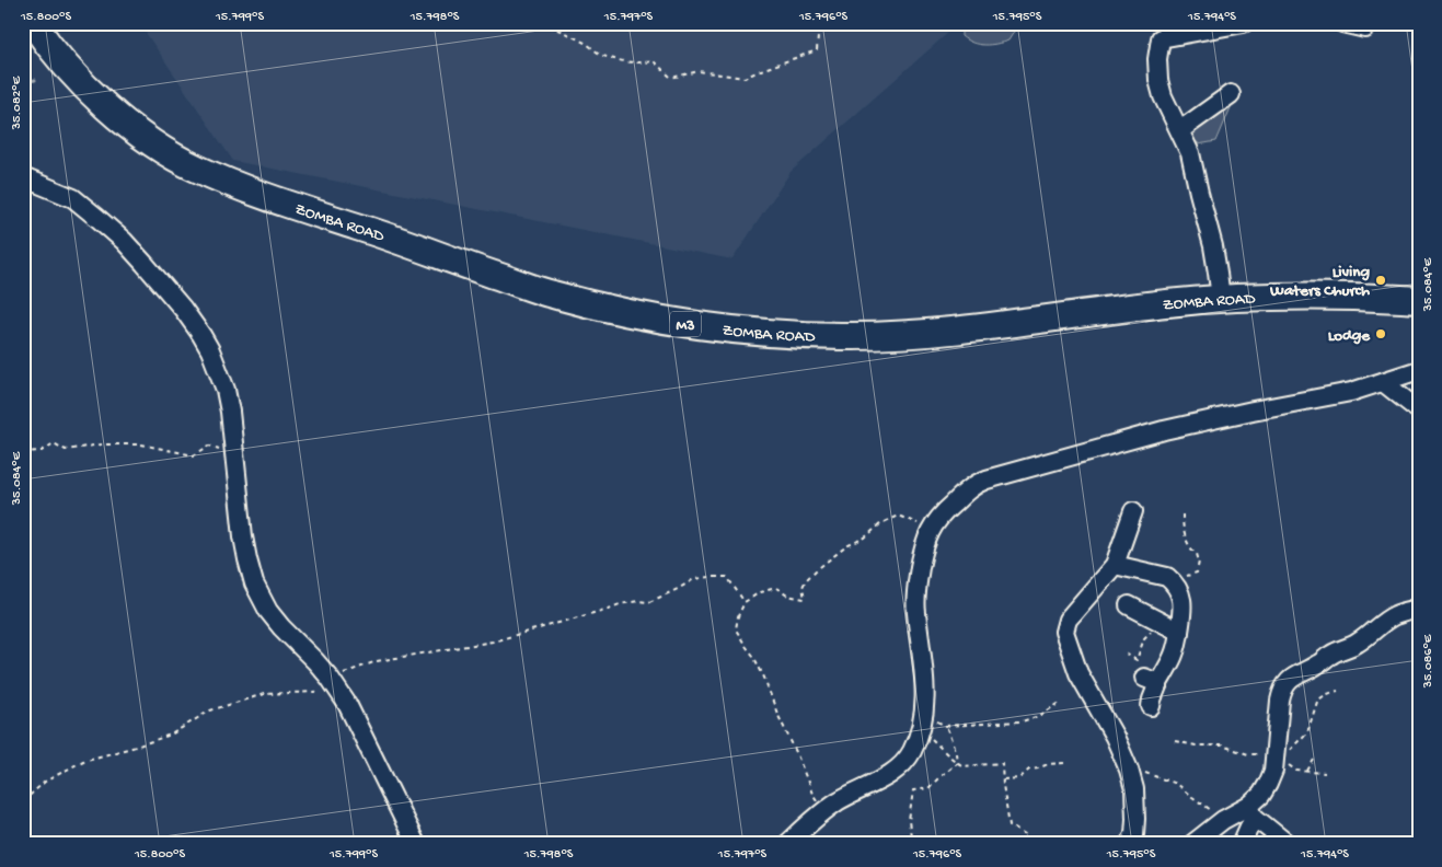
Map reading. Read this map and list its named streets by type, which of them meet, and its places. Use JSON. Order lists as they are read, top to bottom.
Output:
{
  "streets": {
    "highway": ["ZOMBA ROAD", "M3"]
  },
  "places": ["Living Waters Church", "Lodge"],
  "coordinates": [
    "15.800°S",
    "15.799°S",
    "15.798°S",
    "15.797°S",
    "15.796°S",
    "15.795°S",
    "15.794°S",
    "35.082°E",
    "35.084°E",
    "35.086°E"
  ]
}
